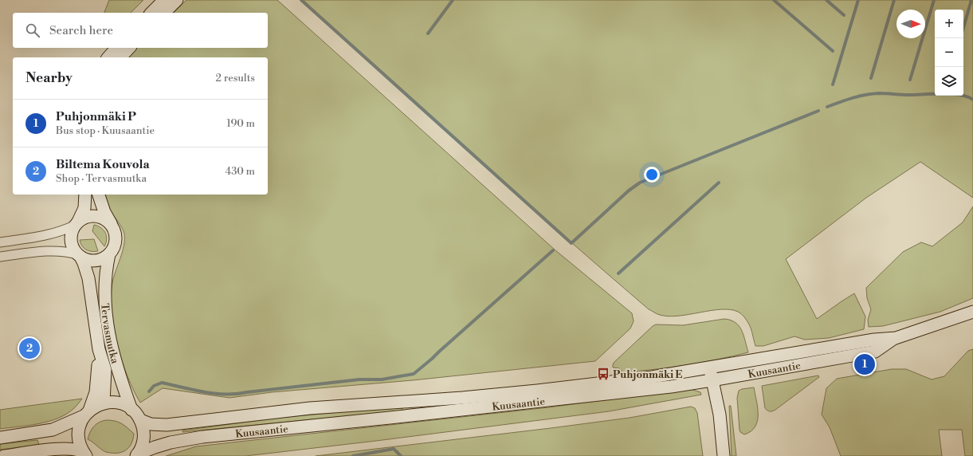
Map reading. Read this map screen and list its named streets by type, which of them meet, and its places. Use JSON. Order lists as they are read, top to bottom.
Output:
{
  "streets": {
    "main road": ["Tervasmutka", "Kuusaantie"]
  },
  "places": {
    "bus stop": ["Puhjonmäki E"]
  },
  "north": "right",
  "page": {
    "map_buttons": ["+", "−"],
    "search": "Search here",
    "heading": ["Nearby", "2 results"],
    "list": [
      {
        "mark": "1",
        "name": "Puhjonmäki P",
        "note": "Bus stop · Kuusaantie",
        "value": "190 m"
      },
      {
        "mark": "2",
        "name": "Biltema Kouvola",
        "note": "Shop · Tervasmutka",
        "value": "430 m"
      }
    ],
    "pins": ["2", "1"]
  }
}
